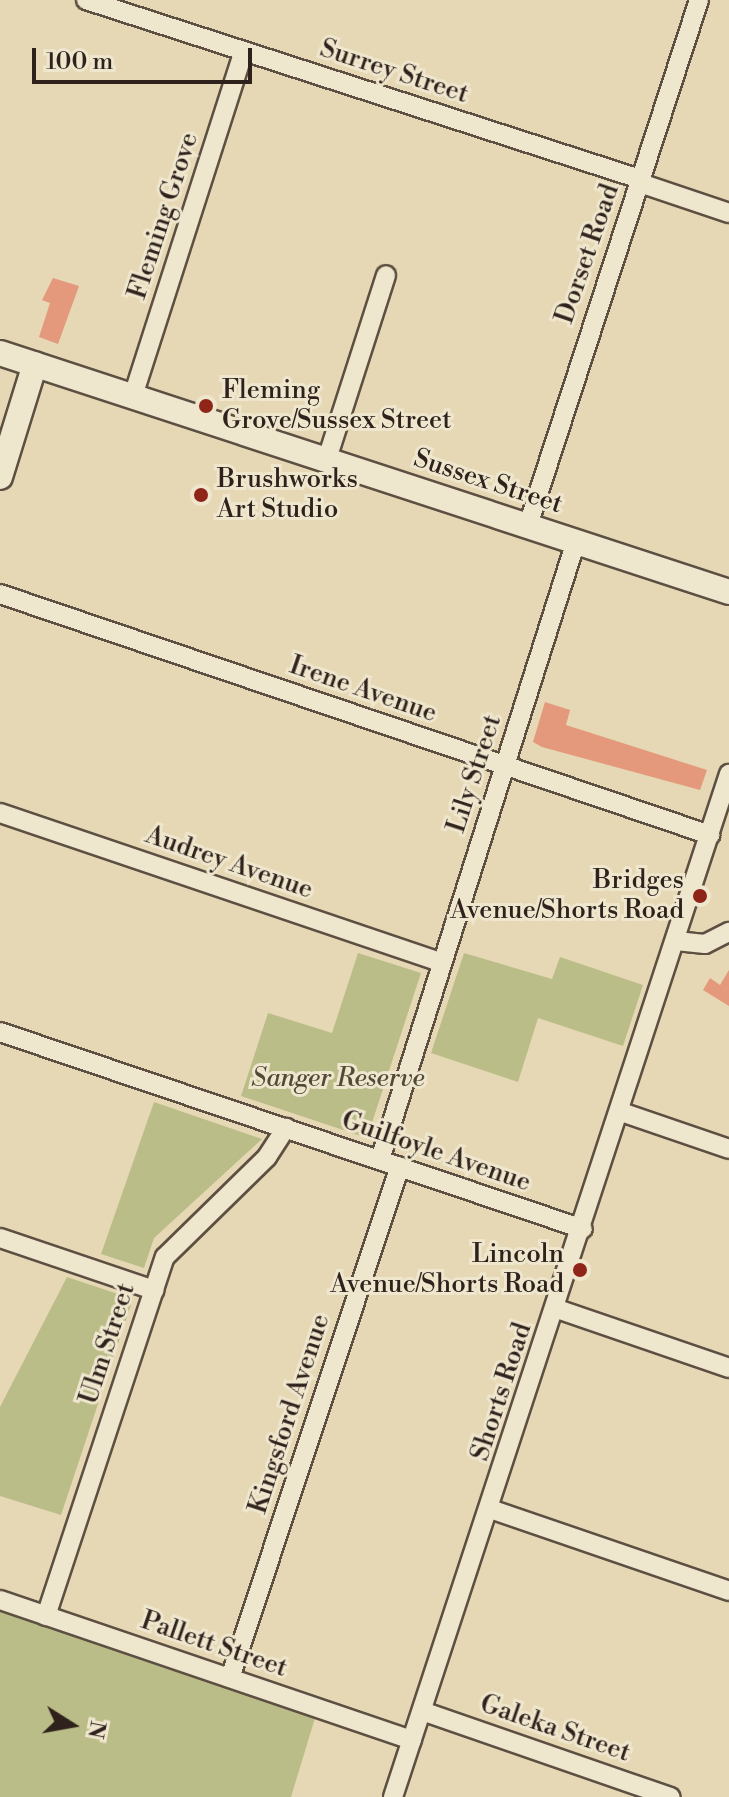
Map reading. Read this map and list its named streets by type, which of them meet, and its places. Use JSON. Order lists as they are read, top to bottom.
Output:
{
  "streets": {
    "street": [
      "Surrey Street",
      "Fleming Grove",
      "Dorset Road",
      "Sussex Street",
      "Irene Avenue",
      "Lily Street",
      "Audrey Avenue",
      "Guilfoyle Avenue",
      "Ulm Street",
      "Shorts Road",
      "Kingsford Avenue",
      "Pallett Street",
      "Galeka Street"
    ]
  },
  "crossings": [
    ["Surrey Street", "Fleming Grove"],
    ["Surrey Street", "Dorset Road"],
    ["Fleming Grove", "Sussex Street"],
    ["Dorset Road", "Sussex Street"],
    ["Sussex Street", "Lily Street"],
    ["Irene Avenue", "Lily Street"],
    ["Irene Avenue", "Shorts Road"],
    ["Lily Street", "Audrey Avenue"],
    ["Lily Street", "Guilfoyle Avenue"],
    ["Guilfoyle Avenue", "Ulm Street"],
    ["Guilfoyle Avenue", "Shorts Road"],
    ["Guilfoyle Avenue", "Kingsford Avenue"],
    ["Ulm Street", "Pallett Street"],
    ["Shorts Road", "Pallett Street"],
    ["Shorts Road", "Galeka Street"],
    ["Kingsford Avenue", "Pallett Street"]
  ],
  "parks": ["Sanger Reserve"],
  "places": [
    "Fleming Grove/Sussex Street",
    "Brushworks Art Studio",
    "Bridges Avenue/Shorts Road",
    "Lincoln Avenue/Shorts Road"
  ],
  "scale_bar": "100 m",
  "north": "right"
}
